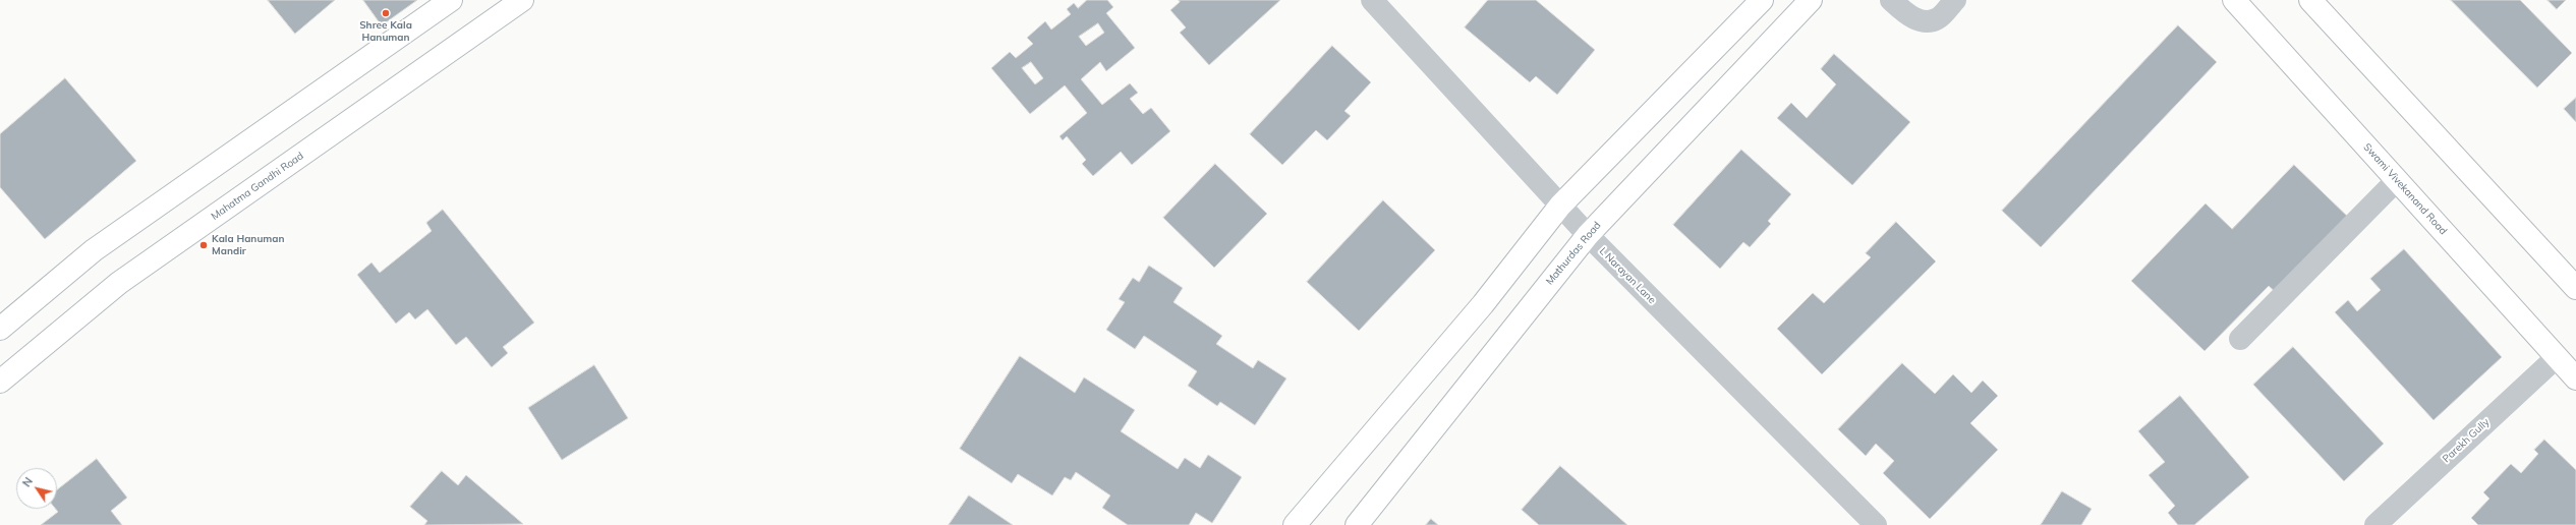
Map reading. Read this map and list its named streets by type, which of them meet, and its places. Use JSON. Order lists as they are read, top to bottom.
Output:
{
  "streets": {
    "main road": ["Mahatma Gandhi Road", "Swami Vivekanand Road", "Mathurdas Road"],
    "street": ["L Narayan Lane", "Parekh Gully"]
  },
  "crossings": [
    ["Swami Vivekanand Road", "Parekh Gully"],
    ["Mathurdas Road", "L Narayan Lane"]
  ],
  "places": ["Shree Kala Hanuman", "Kala Hanuman Mandir"],
  "north": "top left"
}
